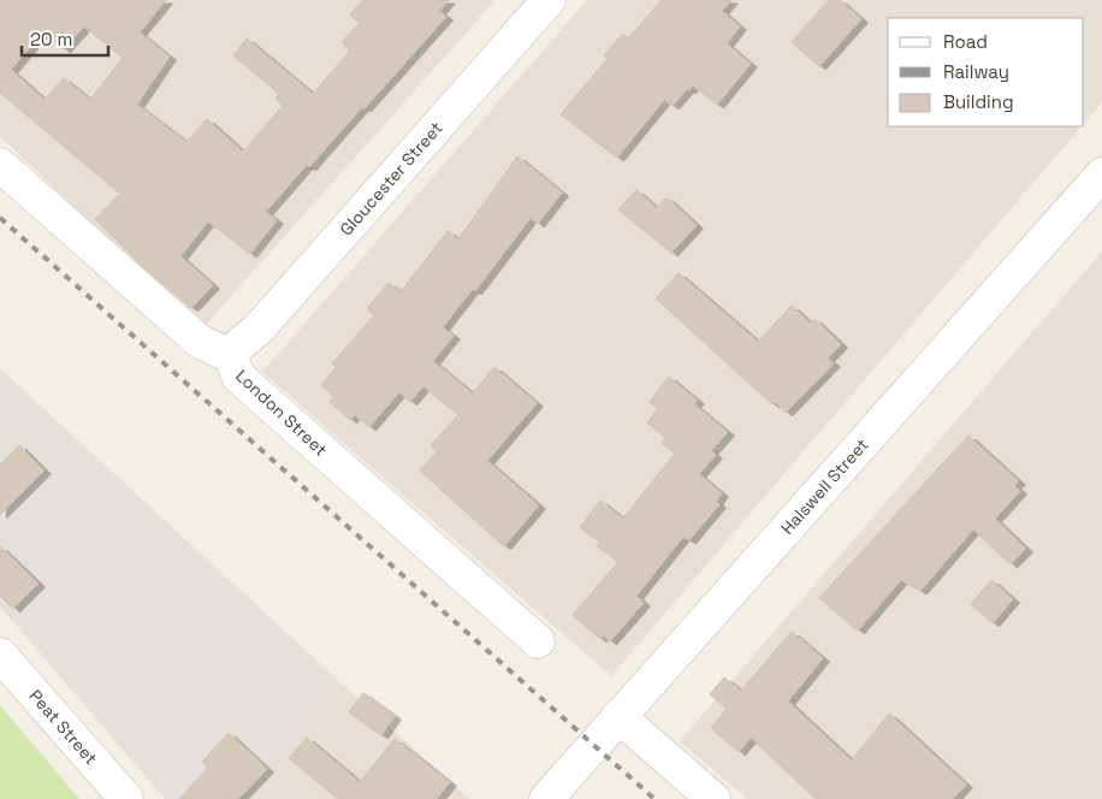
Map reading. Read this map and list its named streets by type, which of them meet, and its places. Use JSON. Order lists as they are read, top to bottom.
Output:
{
  "streets": {
    "street": [
      "Gloucester Street",
      "London Street",
      "Halswell Street",
      "Peat Street"
    ]
  },
  "crossings": [
    ["Gloucester Street", "London Street"]
  ],
  "legend": ["Road", "Railway", "Building"],
  "scale_bar": "20 m"
}
